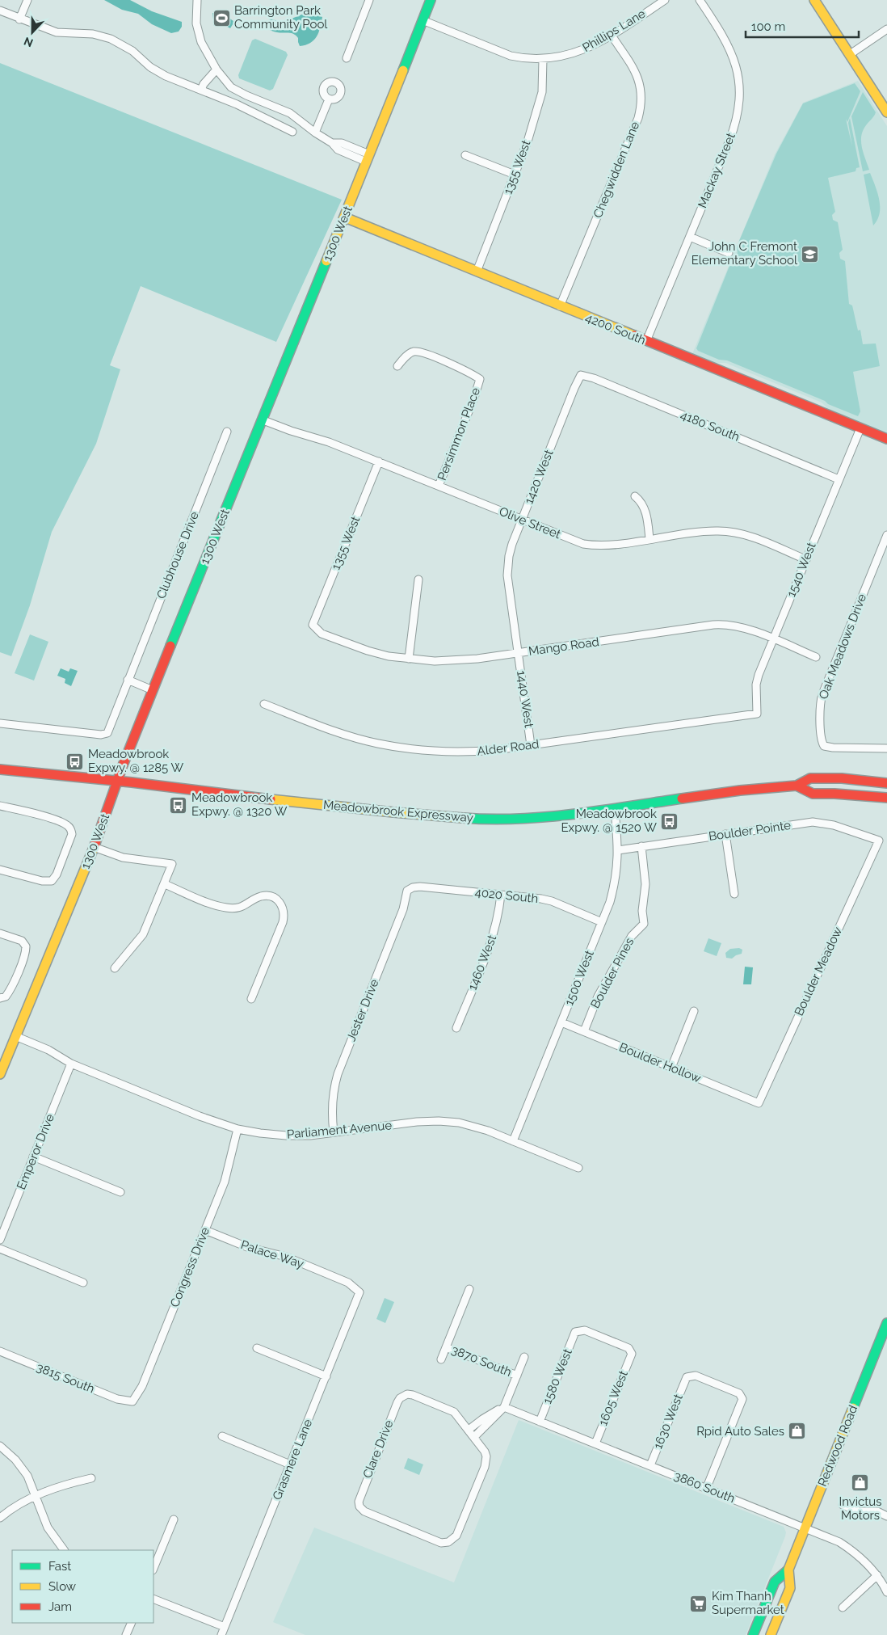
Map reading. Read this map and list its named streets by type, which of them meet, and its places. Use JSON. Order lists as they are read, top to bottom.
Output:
{
  "streets": {
    "street": [
      "Phillips Lane",
      "1355 West",
      "Chegwidden Lane",
      "Mackay Street",
      "1300 West",
      "4200 South",
      "4180 South",
      "Persimmon Place",
      "1420 West",
      "Olive Street",
      "Clubhouse Drive",
      "1540 West",
      "Mango Road",
      "Oak Meadows Drive",
      "1440 West",
      "Alder Road",
      "Meadowbrook Expressway",
      "Boulder Pointe",
      "4020 South",
      "1460 West",
      "Boulder Meadow",
      "Boulder Pines",
      "1500 West",
      "Jester Drive",
      "Boulder Hollow",
      "Parliament Avenue",
      "Emperor Drive",
      "Palace Way",
      "Congress Drive",
      "3870 South",
      "1580 West",
      "3815 South",
      "1605 West",
      "1630 West",
      "Redwood Road",
      "Clare Drive",
      "Grasmere Lane",
      "3860 South"
    ]
  },
  "crossings": [
    ["Phillips Lane", "1355 West"],
    ["Phillips Lane", "Chegwidden Lane"],
    ["Phillips Lane", "1300 West"],
    ["1355 West", "4200 South"],
    ["1355 West", "Olive Street"],
    ["1355 West", "Mango Road"],
    ["Chegwidden Lane", "4200 South"],
    ["Mackay Street", "4200 South"],
    ["1300 West", "4200 South"],
    ["1300 West", "Olive Street"],
    ["1300 West", "Meadowbrook Expressway"],
    ["1300 West", "Parliament Avenue"],
    ["4200 South", "1540 West"],
    ["4180 South", "1420 West"],
    ["4180 South", "1540 West"],
    ["Persimmon Place", "Olive Street"],
    ["1420 West", "Olive Street"],
    ["1420 West", "Mango Road"],
    ["1420 West", "1440 West"],
    ["Olive Street", "1540 West"],
    ["1540 West", "Mango Road"],
    ["1540 West", "Alder Road"],
    ["Mango Road", "1440 West"],
    ["1440 West", "Alder Road"],
    ["Meadowbrook Expressway", "1500 West"],
    ["Boulder Pointe", "Boulder Meadow"],
    ["Boulder Pointe", "Boulder Pines"],
    ["Boulder Pointe", "1500 West"],
    ["4020 South", "1460 West"],
    ["4020 South", "1500 West"],
    ["4020 South", "Jester Drive"],
    ["Boulder Meadow", "Boulder Hollow"],
    ["Boulder Pines", "Boulder Hollow"],
    ["1500 West", "Boulder Hollow"],
    ["1500 West", "Parliament Avenue"],
    ["Jester Drive", "Parliament Avenue"],
    ["Parliament Avenue", "Emperor Drive"],
    ["Parliament Avenue", "Congress Drive"],
    ["Palace Way", "Congress Drive"],
    ["Palace Way", "Grasmere Lane"],
    ["Congress Drive", "3815 South"],
    ["1580 West", "1605 West"],
    ["1580 West", "3860 South"],
    ["1605 West", "3860 South"],
    ["1630 West", "3860 South"],
    ["Redwood Road", "3860 South"]
  ],
  "places": {
    "sports": ["Barrington Park Community Pool"],
    "school or university": ["John C Fremont Elementary School"],
    "bus stop": ["Meadowbrook Expwy. @ 1285 W", "Meadowbrook Expwy. @ 1320 W", "Meadowbrook Expwy. @ 1520 W"],
    "shop": ["Rpid Auto Sales", "Invictus Motors"],
    "supermarket": ["Kim Thanh Supermarket"]
  },
  "legend": ["Fast", "Slow", "Jam"],
  "scale_bar": "100 m",
  "north": "bottom"
}
